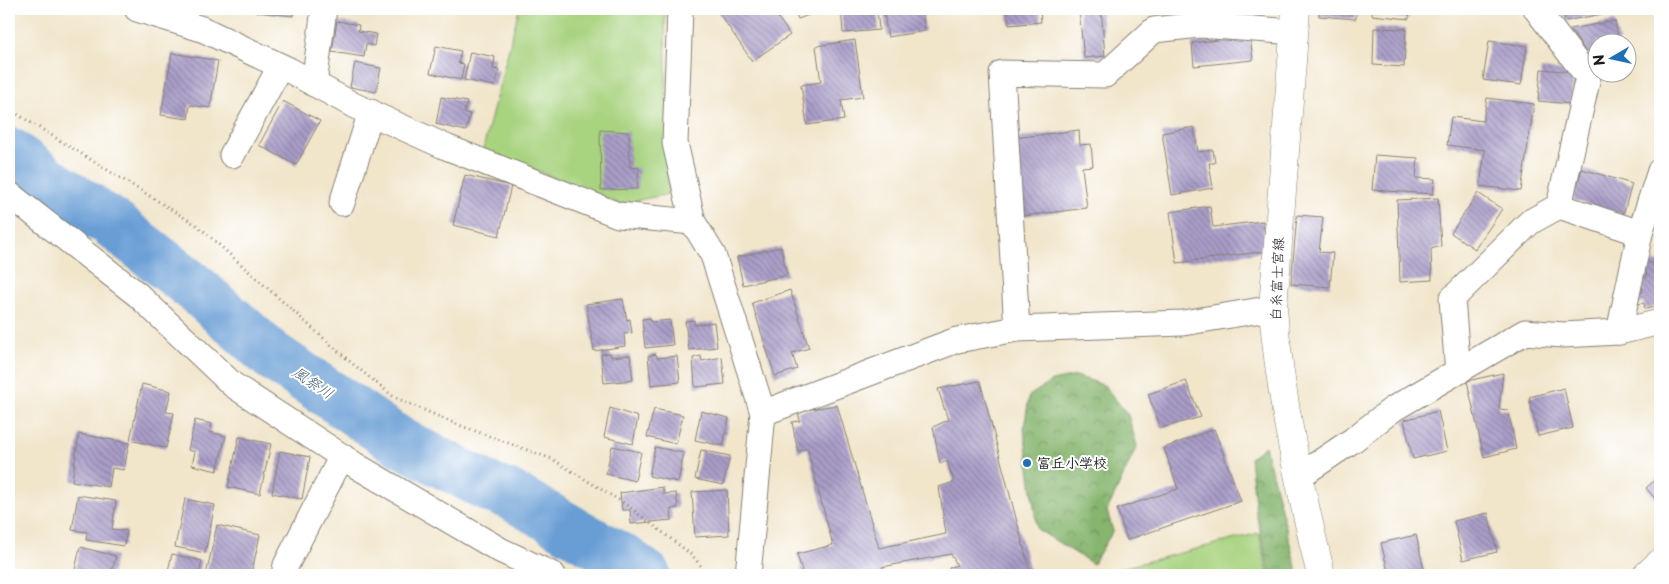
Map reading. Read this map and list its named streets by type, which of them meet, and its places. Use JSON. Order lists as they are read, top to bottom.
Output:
{
  "streets": {
    "main road": ["白糸富士宮線"]
  },
  "water": ["風祭川"],
  "places": ["富丘小学校"],
  "north": "left"
}
